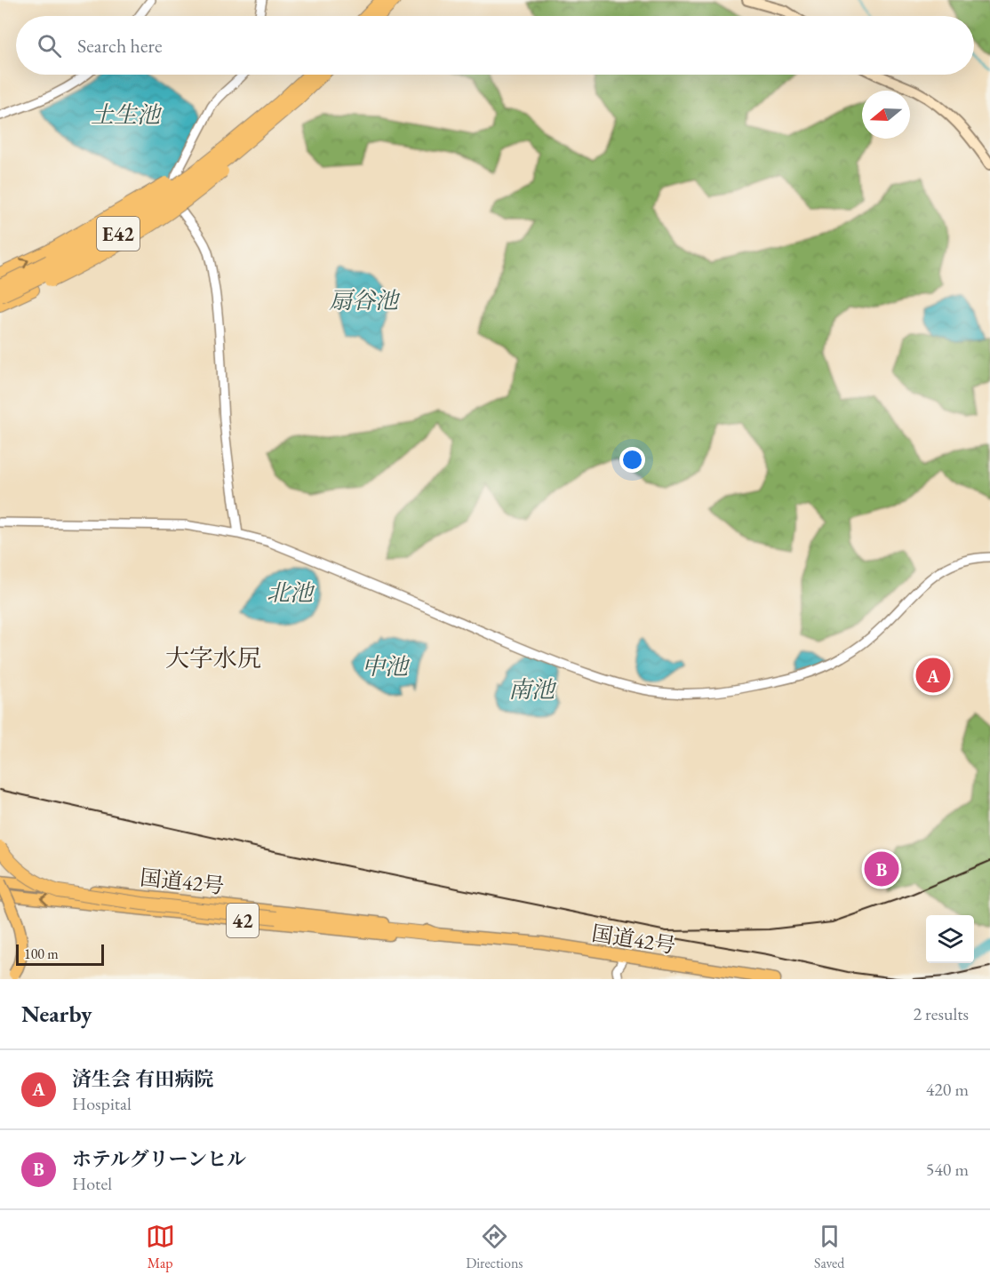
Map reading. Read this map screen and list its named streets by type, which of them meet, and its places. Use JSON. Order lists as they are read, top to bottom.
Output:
{
  "streets": {
    "highway": ["E42"],
    "main road": ["国道42号", "42"]
  },
  "districts": ["大字水尻"],
  "water": [
    "土生池",
    "扇谷池",
    "北池",
    "中池",
    "南池"
  ],
  "scale_bar": "100 m",
  "north": "left",
  "page": {
    "search": "Search here",
    "pins": ["A", "B"],
    "scale": "100 m",
    "heading": ["Nearby", "2 results"],
    "list": [
      {
        "mark": "A",
        "name": "済生会 有田病院",
        "note": "Hospital",
        "value": "420 m"
      },
      {
        "mark": "B",
        "name": "ホテルグリーンヒル",
        "note": "Hotel",
        "value": "540 m"
      }
    ],
    "nav": ["Map", "Directions", "Saved"]
  }
}
